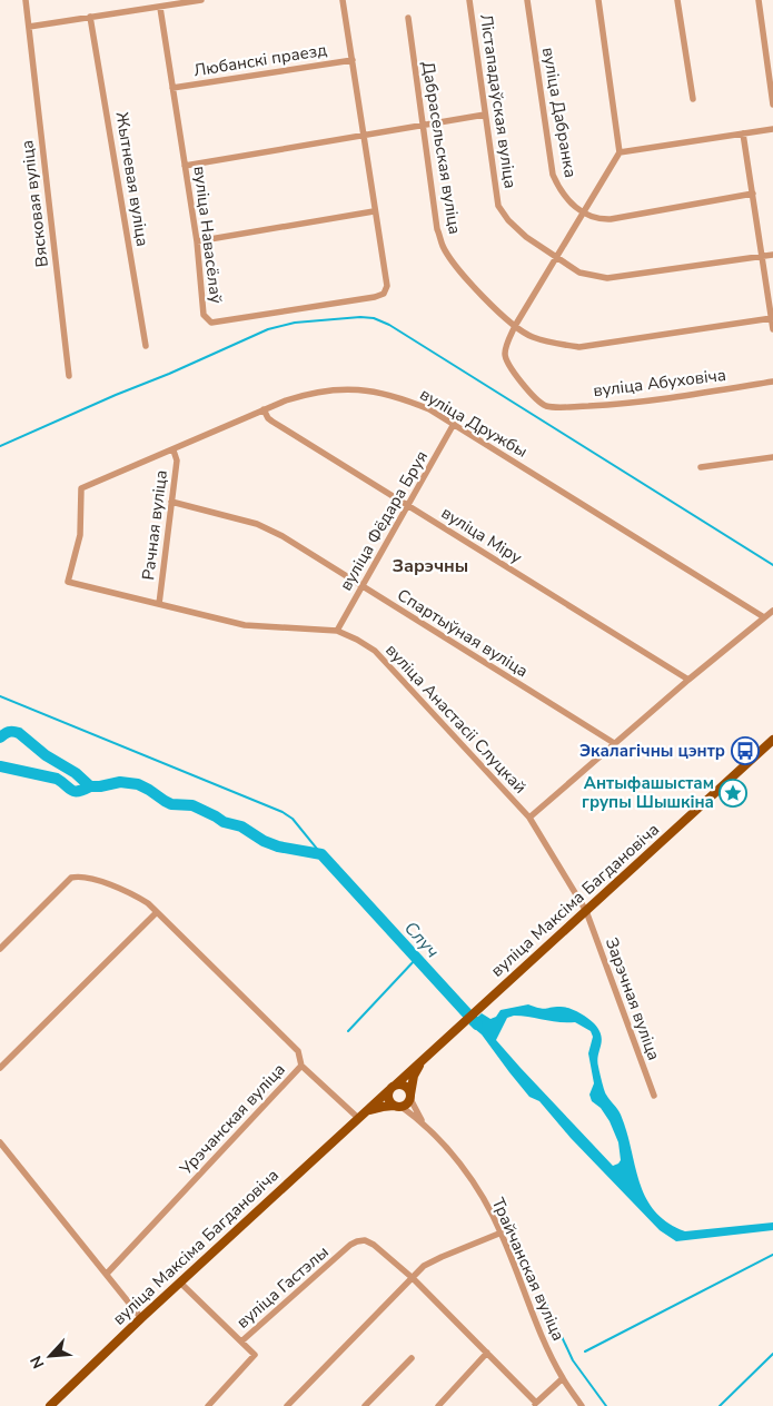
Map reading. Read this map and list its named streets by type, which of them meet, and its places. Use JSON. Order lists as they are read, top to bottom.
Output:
{
  "streets": {
    "main road": ["вуліца Максіма Багдановіча"],
    "street": [
      "Любанскі праезд",
      "Лістападаўская вуліца",
      "вуліца Дабранка",
      "Дабрасельская вуліца",
      "Жытневая вуліца",
      "Вясковая вуліца",
      "вуліца Навасёлаў",
      "вуліца Абуховіча",
      "вуліца Дружбы",
      "вуліца Фёдара Бруя",
      "Рачная вуліца",
      "вуліца Міру",
      "Спартыўная вуліца",
      "вуліца Анастасіі Слуцкай",
      "Зарэчная вуліца",
      "Урэчанская вуліца",
      "Трайчанская вуліца",
      "вуліца Гастэлы"
    ]
  },
  "crossings": [
    ["Любанскі праезд", "вуліца Навасёлаў"],
    ["Дабрасельская вуліца", "вуліца Абуховіча"],
    ["вуліца Дружбы", "вуліца Фёдара Бруя"],
    ["вуліца Дружбы", "Рачная вуліца"],
    ["вуліца Дружбы", "вуліца Міру"],
    ["вуліца Дружбы", "вуліца Анастасіі Слуцкай"],
    ["вуліца Фёдара Бруя", "вуліца Міру"],
    ["вуліца Фёдара Бруя", "Спартыўная вуліца"],
    ["вуліца Фёдара Бруя", "вуліца Анастасіі Слуцкай"],
    ["Рачная вуліца", "Спартыўная вуліца"],
    ["Рачная вуліца", "вуліца Анастасіі Слуцкай"],
    ["вуліца Анастасіі Слуцкай", "вуліца Максіма Багдановіча"],
    ["вуліца Анастасіі Слуцкай", "Зарэчная вуліца"],
    ["вуліца Максіма Багдановіча", "Зарэчная вуліца"],
    ["вуліца Максіма Багдановіча", "Трайчанская вуліца"]
  ],
  "districts": ["Зарэчны"],
  "water": ["Случ"],
  "places": {
    "bus stop": ["Экалагічны цэнтр"],
    "place": ["Антыфашыстам групы Шышкіна"]
  },
  "north": "bottom left"
}
